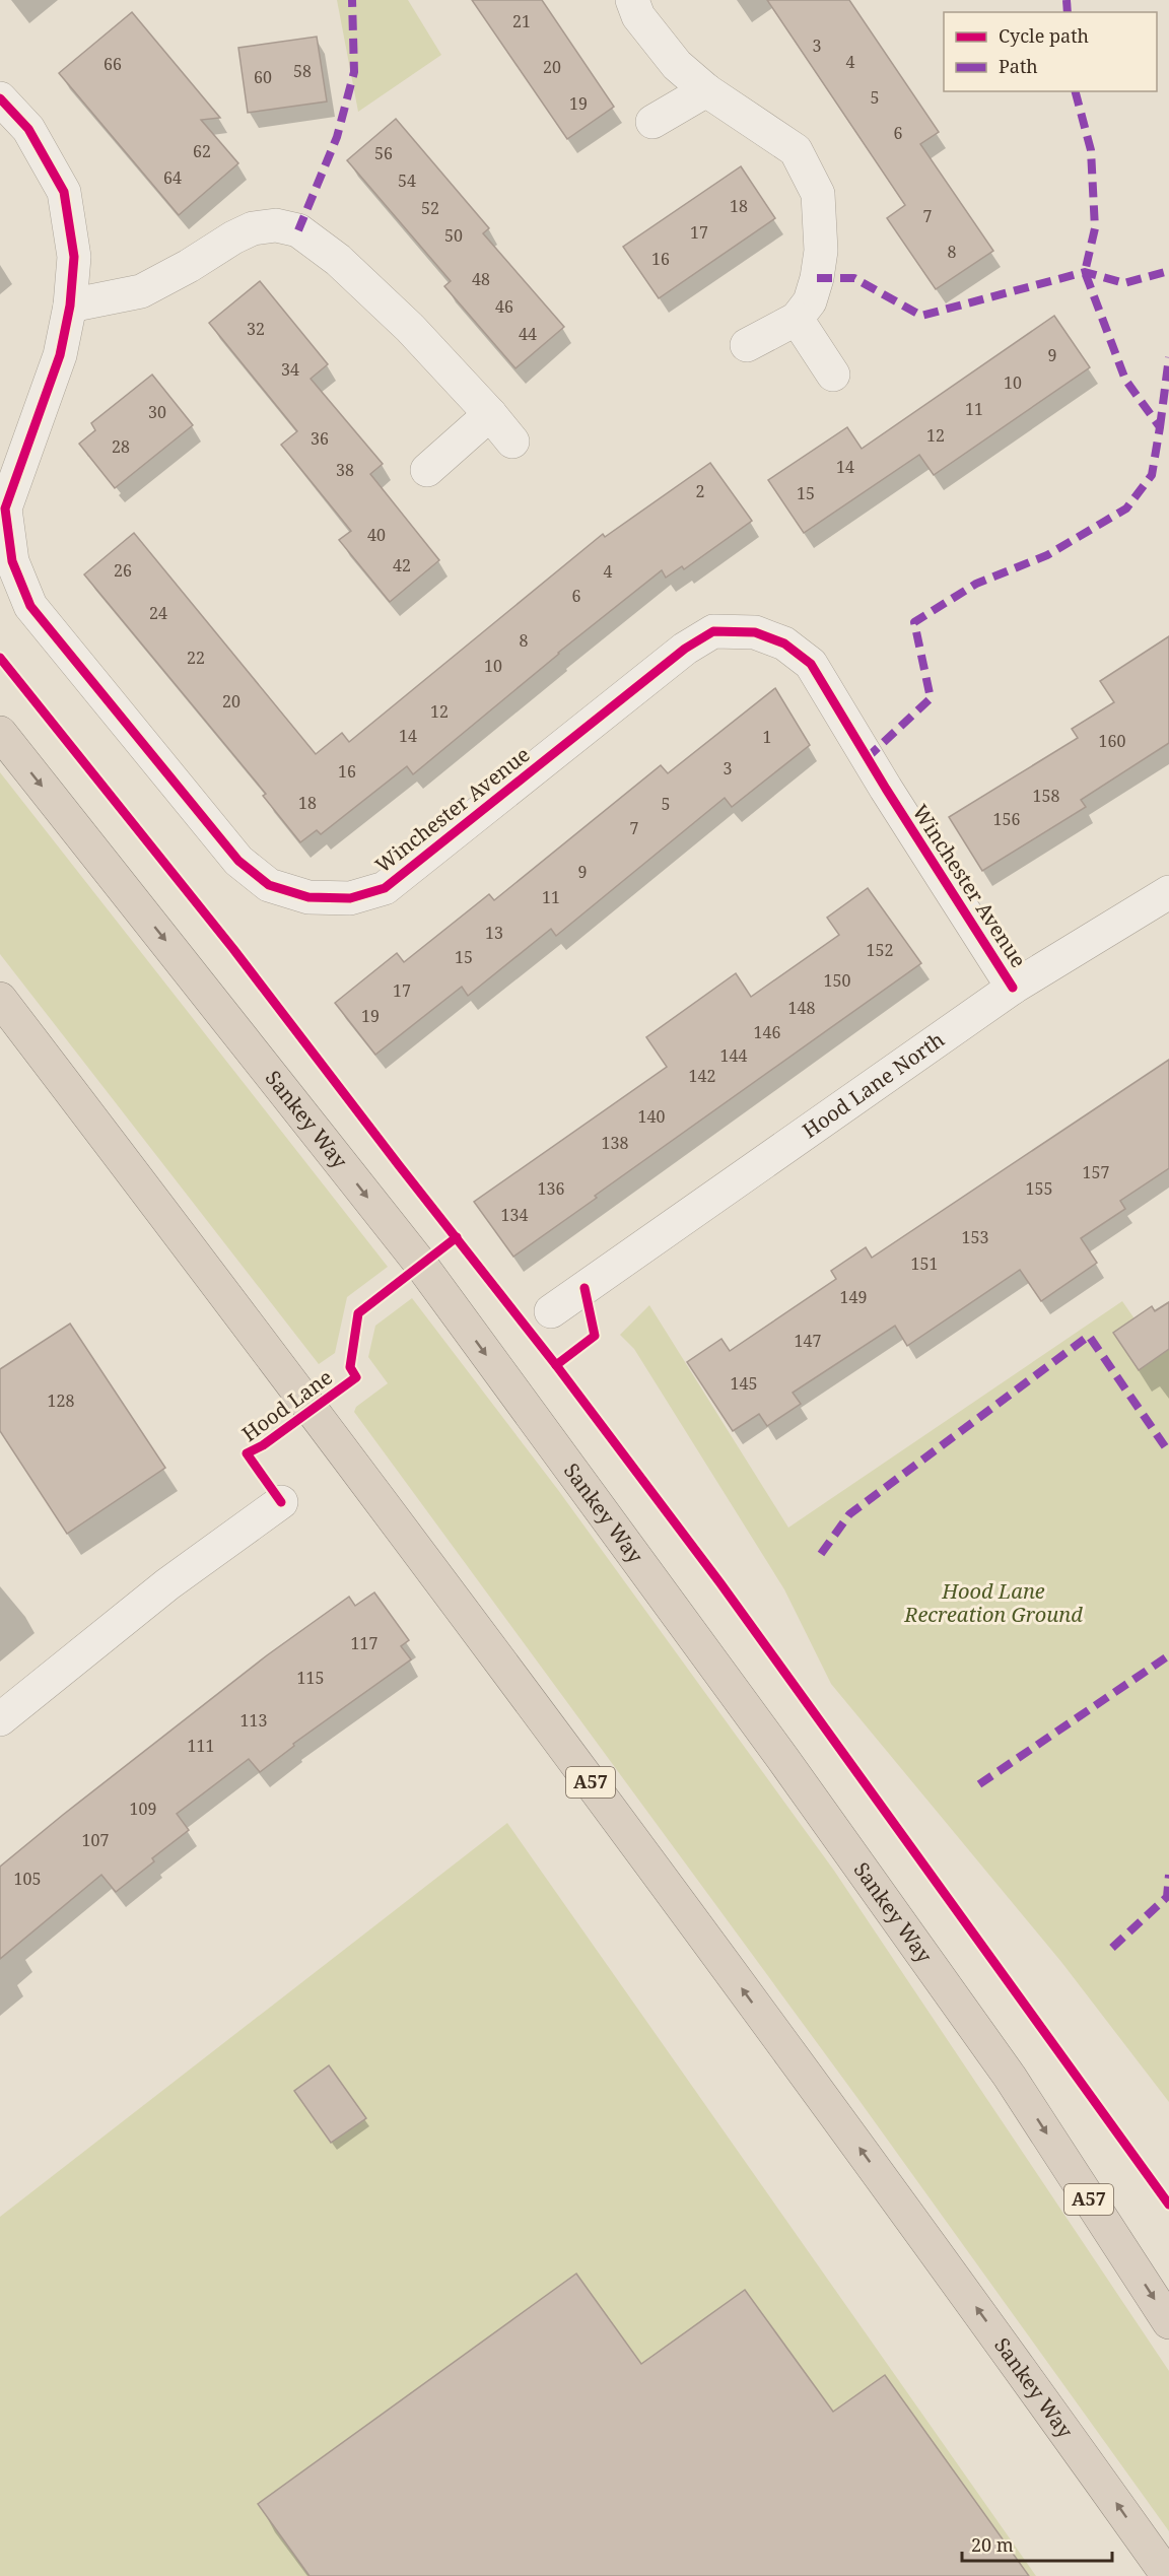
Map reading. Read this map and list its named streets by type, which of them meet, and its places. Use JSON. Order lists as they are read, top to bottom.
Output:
{
  "streets": {
    "highway": ["Sankey Way", "A57"],
    "street": ["Winchester Avenue", "Hood Lane North"],
    "cycle path": ["Hood Lane"]
  },
  "crossings": [
    ["Winchester Avenue", "Hood Lane North"]
  ],
  "parks": ["Hood Lane Recreation Ground"],
  "house_numbers": [
    "21",
    "3",
    "4",
    "66",
    "20",
    "58",
    "60",
    "5",
    "19",
    "6",
    "62",
    "56",
    "64",
    "54",
    "18",
    "52",
    "7",
    "17",
    "50",
    "8",
    "16",
    "48",
    "46",
    "32",
    "44",
    "9",
    "34",
    "10",
    "11",
    "30",
    "12",
    "36",
    "28",
    "14",
    "38",
    "2",
    "15",
    "40",
    "42",
    "26",
    "4",
    "6",
    "24",
    "8",
    "22",
    "10",
    "20",
    "12",
    "14",
    "1",
    "160",
    "3",
    "16",
    "158",
    "18",
    "5",
    "156",
    "7",
    "9",
    "11",
    "13",
    "152",
    "15",
    "150",
    "17",
    "148",
    "19",
    "146",
    "144",
    "142",
    "140",
    "138",
    "157",
    "136",
    "155",
    "134",
    "153",
    "151",
    "149",
    "147",
    "145",
    "128",
    "117",
    "115",
    "113",
    "111",
    "109",
    "107",
    "105"
  ],
  "legend": ["Cycle path", "Path"],
  "scale_bar": "20 m"
}
